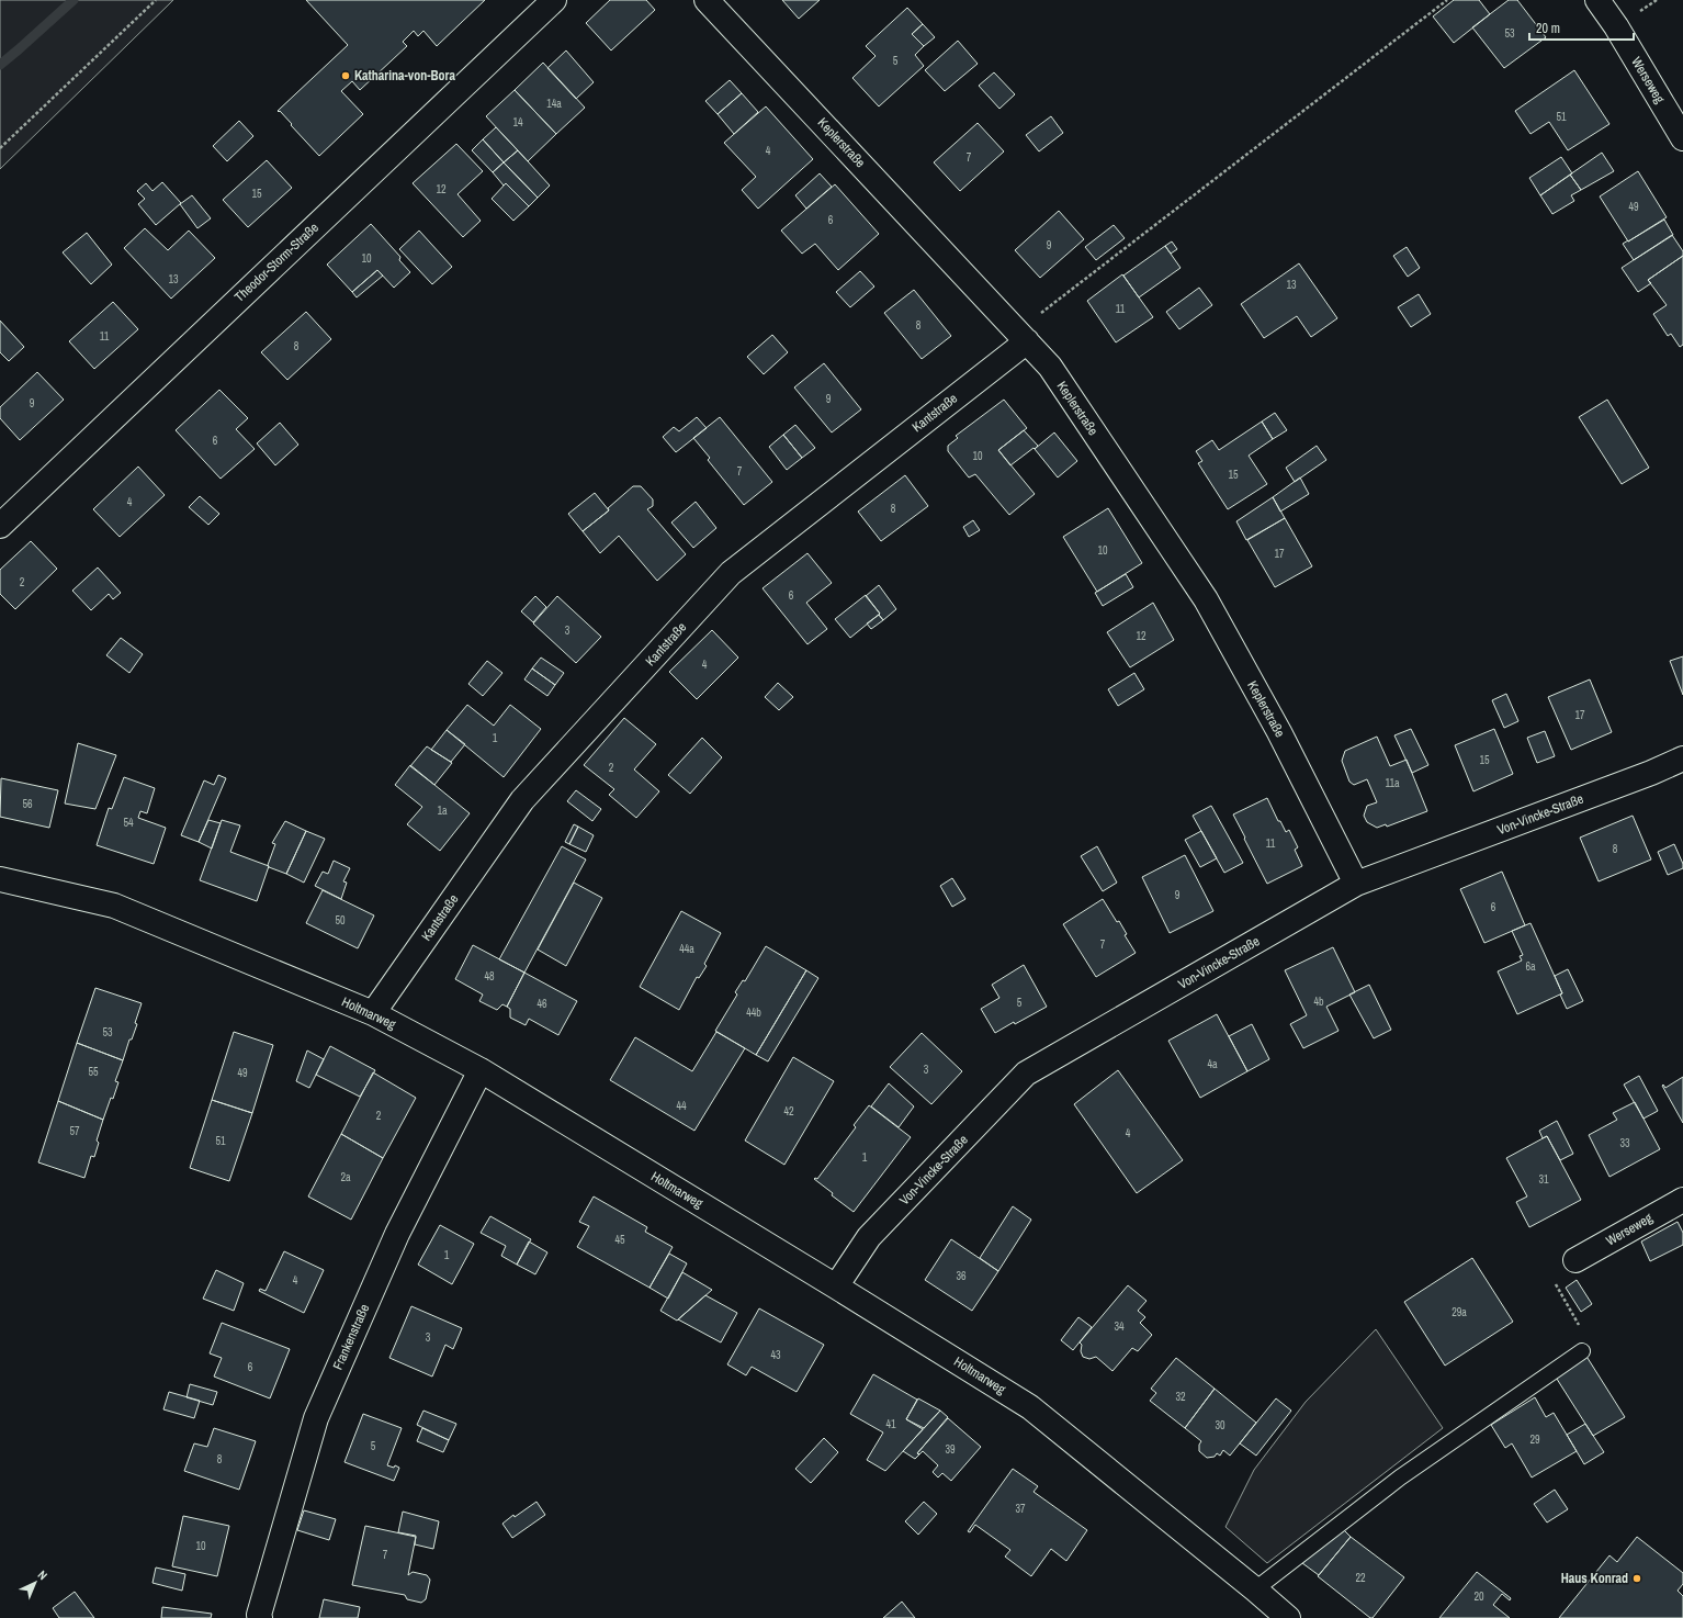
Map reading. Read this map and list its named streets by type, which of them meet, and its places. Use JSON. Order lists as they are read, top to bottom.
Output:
{
  "streets": {
    "street": [
      "Werseweg",
      "Keplerstraße",
      "Theodor-Storm-Straße",
      "Kantstraße",
      "Von-Vincke-Straße",
      "Holtmarweg",
      "Frankenstraße"
    ]
  },
  "crossings": [
    ["Keplerstraße", "Kantstraße"],
    ["Keplerstraße", "Von-Vincke-Straße"],
    ["Kantstraße", "Holtmarweg"],
    ["Von-Vincke-Straße", "Holtmarweg"],
    ["Holtmarweg", "Frankenstraße"]
  ],
  "places": ["Katharina-von-Bora", "Haus Konrad"],
  "house_numbers": [
    "53",
    "5",
    "14a",
    "51",
    "14",
    "4",
    "7",
    "12",
    "15",
    "49",
    "6",
    "9",
    "10",
    "13",
    "13",
    "11",
    "8",
    "11",
    "8",
    "9",
    "9",
    "6",
    "10",
    "7",
    "15",
    "4",
    "8",
    "10",
    "17",
    "2",
    "6",
    "3",
    "12",
    "4",
    "17",
    "1",
    "15",
    "2",
    "11a",
    "56",
    "1a",
    "54",
    "11",
    "8",
    "9",
    "6",
    "50",
    "7",
    "44a",
    "6a",
    "48",
    "4b",
    "5",
    "46",
    "44b",
    "53",
    "4a",
    "3",
    "55",
    "49",
    "44",
    "42",
    "2",
    "57",
    "4",
    "51",
    "33",
    "1",
    "2a",
    "31",
    "45",
    "1",
    "36",
    "4",
    "29a",
    "34",
    "3",
    "43",
    "6",
    "32",
    "41",
    "30",
    "29",
    "5",
    "39",
    "8",
    "37",
    "10",
    "7",
    "22",
    "20"
  ],
  "scale_bar": "20 m",
  "north": "top right"
}
